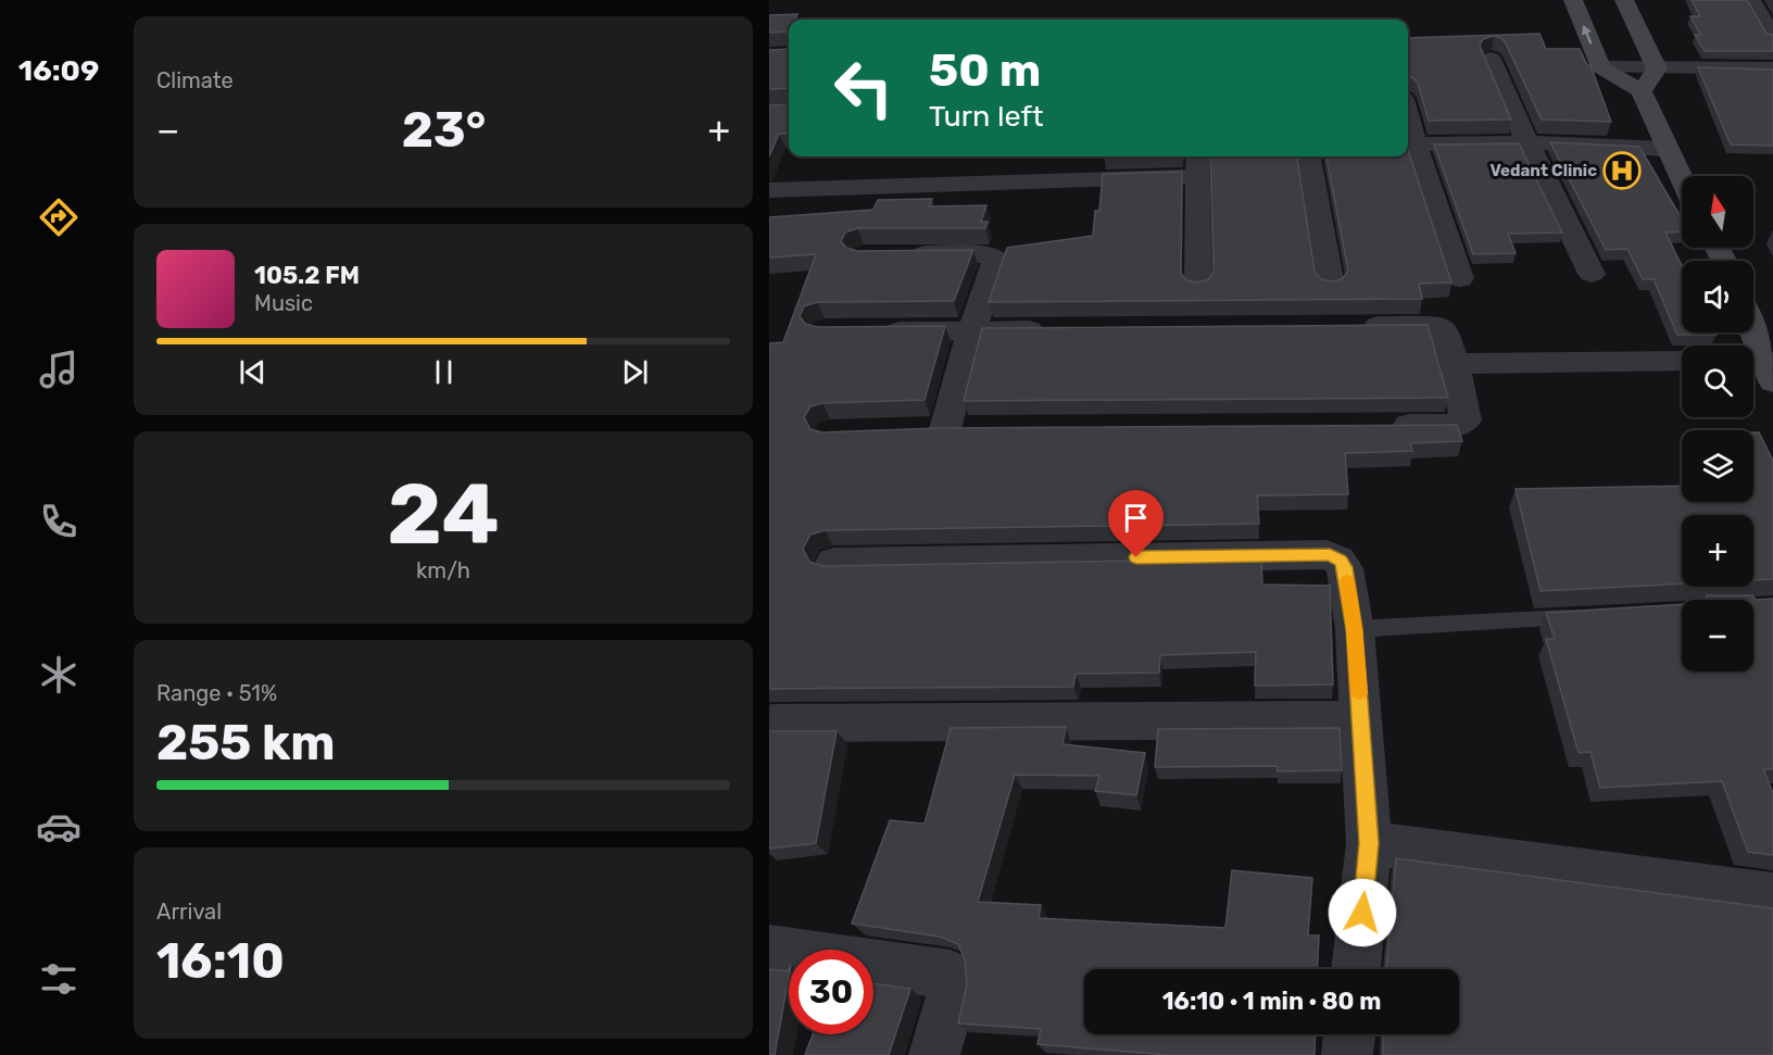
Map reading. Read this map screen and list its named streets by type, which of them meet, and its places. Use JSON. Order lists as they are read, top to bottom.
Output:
{
  "places": {
    "hospital": ["Vedant Clinic"]
  },
  "north": "top",
  "page": {
    "tabs": "16:09",
    "tile": [
      "Climate",
      ["24", "km/h"],
      ["Range · 51%", "255 km"],
      ["Arrival", "16:10"]
    ],
    "turn": ["50 m", "Turn left"],
    "heat": ["−", "23°", "+"],
    "map_buttons": ["+", "−"],
    "song": ["105.2 FM", "Music"],
    "limit": "30",
    "trip": "16:10 · 1 min · 80 m"
  }
}
